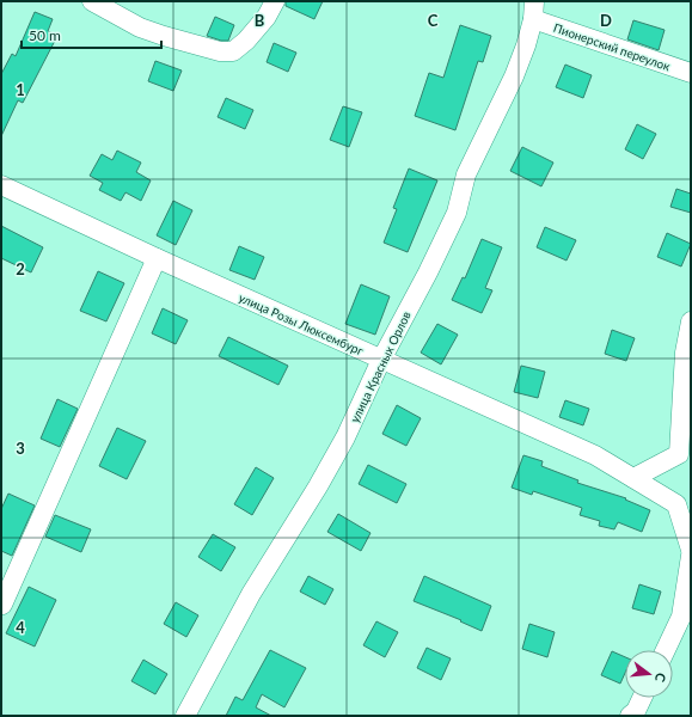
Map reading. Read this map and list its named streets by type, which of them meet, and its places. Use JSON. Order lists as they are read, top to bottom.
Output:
{
  "streets": {
    "street": ["Пионерский переулок", "улица Розы Люксембург", "улица Красных Орлов"]
  },
  "crossings": [
    ["Пионерский переулок", "улица Красных Орлов"],
    ["улица Розы Люксембург", "улица Красных Орлов"]
  ],
  "scale_bar": "50 m",
  "north": "right",
  "grid": {
    "columns": ["B", "C", "D"],
    "rows": [
      "1",
      "2",
      "3",
      "4"
    ]
  }
}
